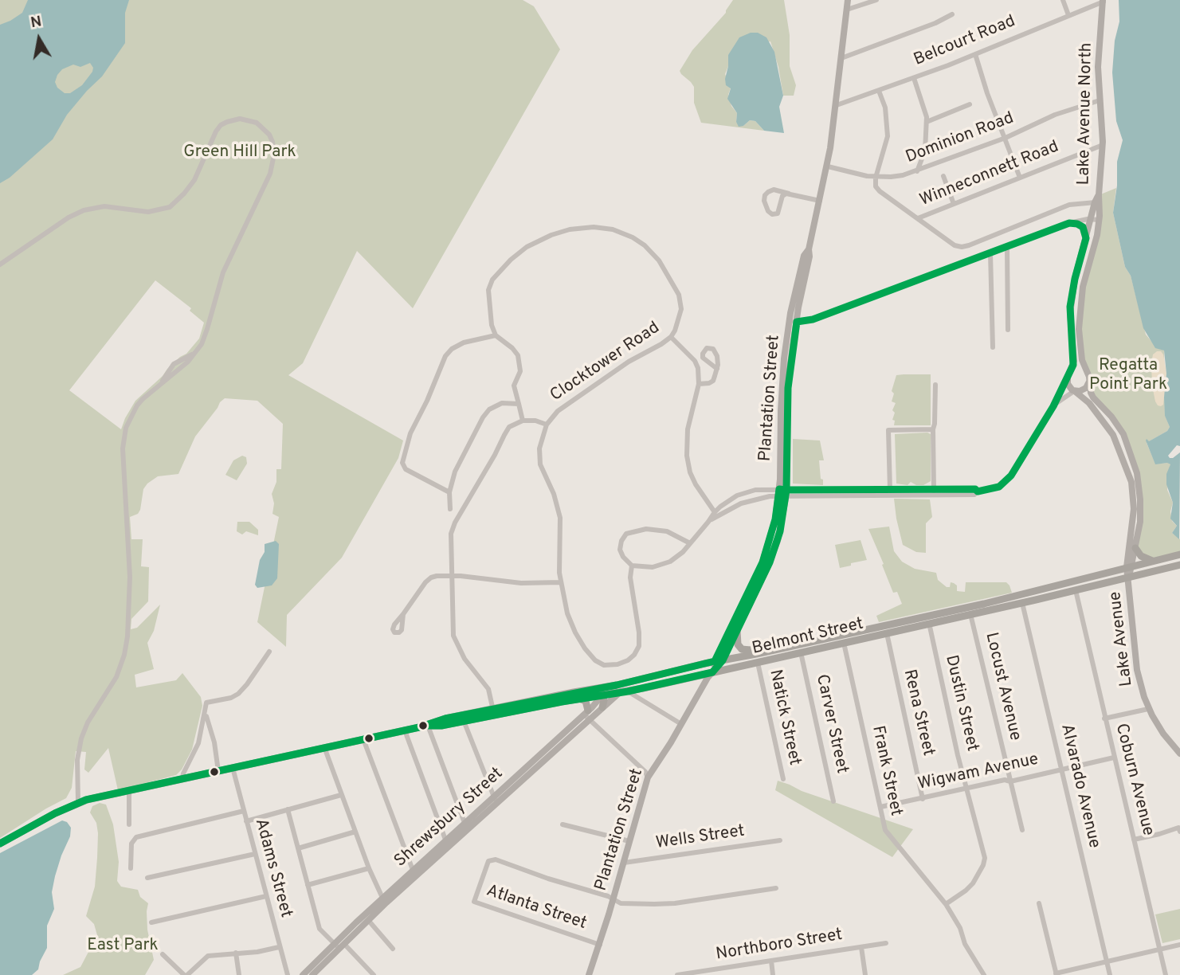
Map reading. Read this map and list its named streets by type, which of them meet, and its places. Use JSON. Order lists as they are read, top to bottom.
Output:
{
  "streets": {
    "highway": ["Belmont Street"],
    "main road": [
      "Lake Avenue North",
      "Plantation Street",
      "Lake Avenue",
      "Shrewsbury Street"
    ],
    "street": [
      "Belcourt Road",
      "Dominion Road",
      "Winneconnett Road",
      "Clocktower Road",
      "Locust Avenue",
      "Dustin Street",
      "Rena Street",
      "Natick Street",
      "Carver Street",
      "Frank Street",
      "Wigwam Avenue",
      "Coburn Avenue",
      "Alvarado Avenue",
      "Wells Street",
      "Adams Street",
      "Atlanta Street",
      "Northboro Street"
    ]
  },
  "crossings": [
    ["Belcourt Road", "Lake Avenue North"],
    ["Belcourt Road", "Plantation Street"],
    ["Lake Avenue North", "Dominion Road"],
    ["Lake Avenue North", "Winneconnett Road"],
    ["Lake Avenue North", "Belmont Street"],
    ["Lake Avenue North", "Lake Avenue"],
    ["Dominion Road", "Plantation Street"],
    ["Plantation Street", "Belmont Street"],
    ["Plantation Street", "Wells Street"],
    ["Plantation Street", "Atlanta Street"],
    ["Belmont Street", "Lake Avenue"],
    ["Belmont Street", "Locust Avenue"],
    ["Belmont Street", "Dustin Street"],
    ["Belmont Street", "Rena Street"],
    ["Belmont Street", "Natick Street"],
    ["Belmont Street", "Carver Street"],
    ["Belmont Street", "Frank Street"],
    ["Belmont Street", "Coburn Avenue"],
    ["Belmont Street", "Alvarado Avenue"],
    ["Belmont Street", "Shrewsbury Street"],
    ["Belmont Street", "Adams Street"],
    ["Locust Avenue", "Wigwam Avenue"],
    ["Dustin Street", "Frank Street"],
    ["Dustin Street", "Wigwam Avenue"],
    ["Rena Street", "Wigwam Avenue"],
    ["Frank Street", "Wigwam Avenue"],
    ["Wigwam Avenue", "Coburn Avenue"],
    ["Wigwam Avenue", "Alvarado Avenue"]
  ],
  "parks": ["Green Hill Park", "Regatta Point Park", "East Park"],
  "north": "top"
}
